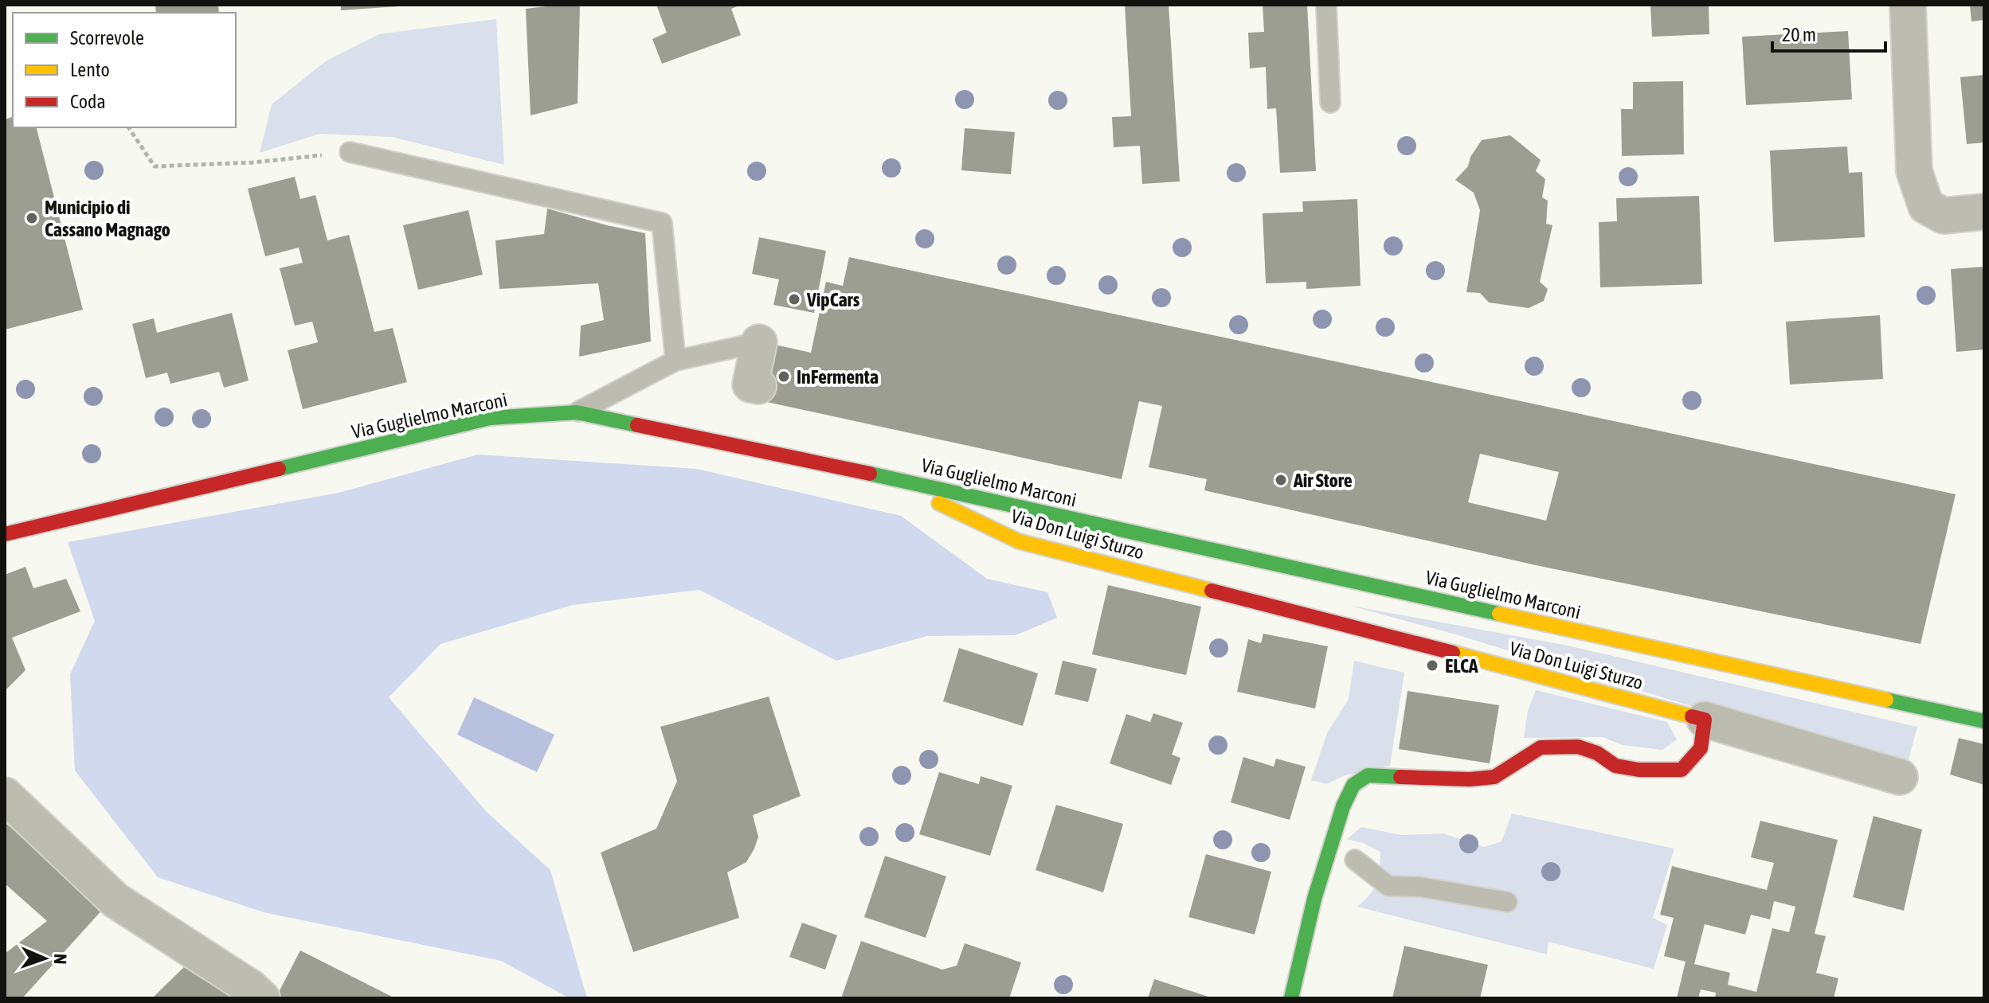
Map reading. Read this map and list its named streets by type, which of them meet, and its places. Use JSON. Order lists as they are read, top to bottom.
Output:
{
  "streets": {
    "street": ["Via Guglielmo Marconi", "Via Don Luigi Sturzo"]
  },
  "crossings": [
    ["Via Guglielmo Marconi", "Via Don Luigi Sturzo"]
  ],
  "places": [
    "Municipio di Cassano Magnago",
    "VipCars",
    "InFermenta",
    "Air Store",
    "ELCA"
  ],
  "legend": ["Scorrevole", "Lento", "Coda"],
  "scale_bar": "20 m",
  "north": "right"
}
